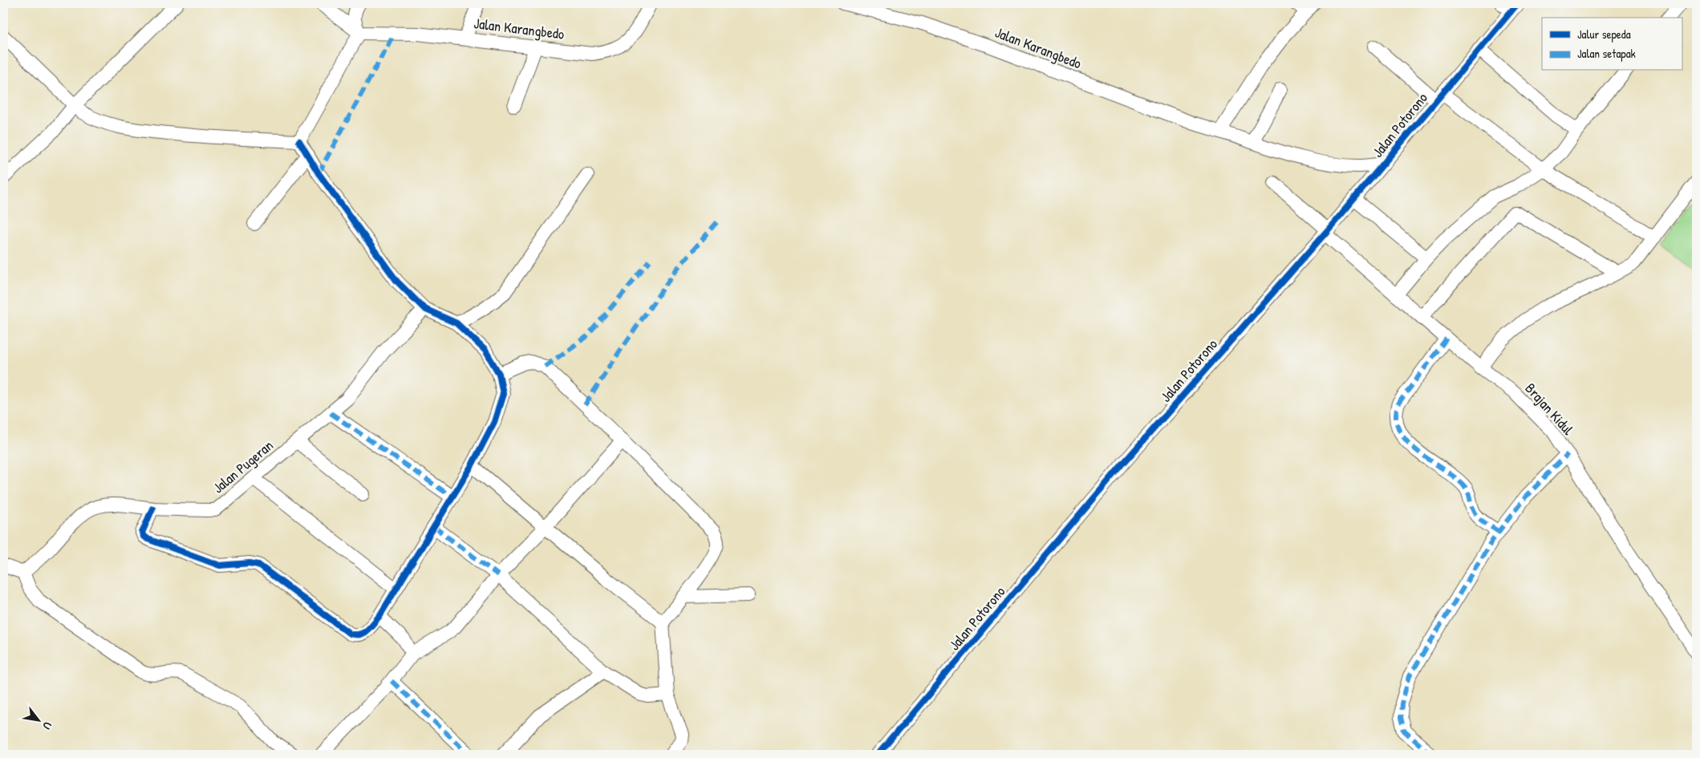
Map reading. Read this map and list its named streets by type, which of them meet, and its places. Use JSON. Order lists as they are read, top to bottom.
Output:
{
  "streets": {
    "street": [
      "Jalan Karangbedo",
      "Jalan Potorono",
      "Brajan Kidul",
      "Jalan Pugeran"
    ]
  },
  "crossings": [
    ["Jalan Karangbedo", "Jalan Potorono"],
    ["Jalan Potorono", "Brajan Kidul"]
  ],
  "legend": ["Jalur sepeda", "Jalan setapak"],
  "north": "bottom right"
}
